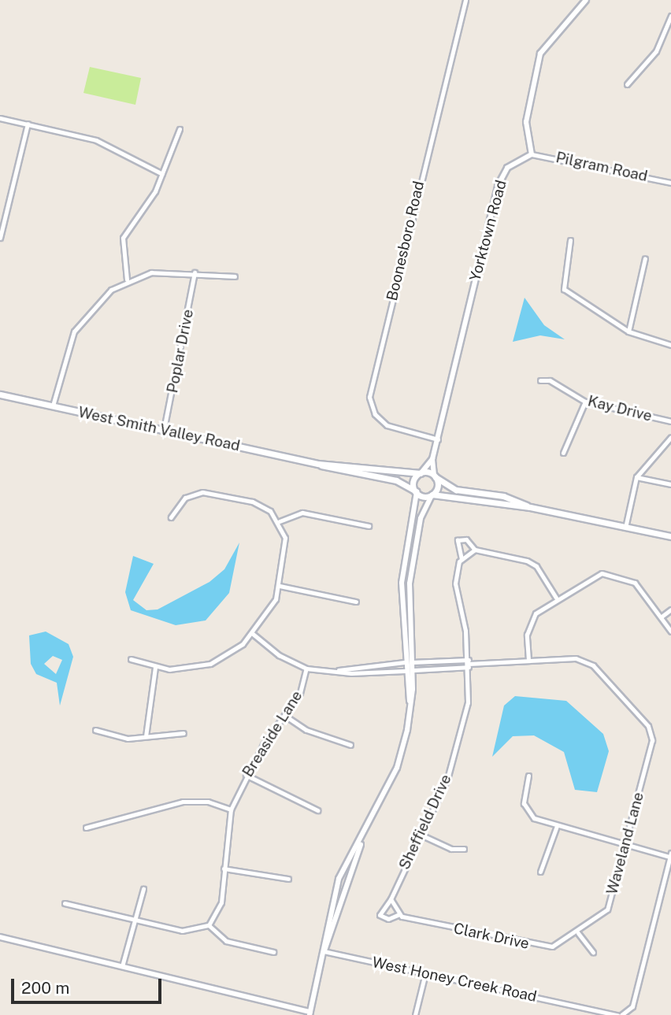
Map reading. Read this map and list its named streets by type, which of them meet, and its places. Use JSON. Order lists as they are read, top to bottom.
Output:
{
  "streets": {
    "main road": ["West Smith Valley Road"],
    "street": [
      "Pilgram Road",
      "Yorktown Road",
      "Boonesboro Road",
      "Poplar Drive",
      "Kay Drive",
      "Breaside Lane",
      "Sheffield Drive",
      "Waveland Lane",
      "Clark Drive",
      "West Honey Creek Road"
    ]
  },
  "crossings": [
    ["Pilgram Road", "Yorktown Road"],
    ["Yorktown Road", "Boonesboro Road"],
    ["Yorktown Road", "West Smith Valley Road"],
    ["Poplar Drive", "West Smith Valley Road"],
    ["Sheffield Drive", "Clark Drive"],
    ["Waveland Lane", "Clark Drive"]
  ],
  "scale_bar": "200 m"
}
